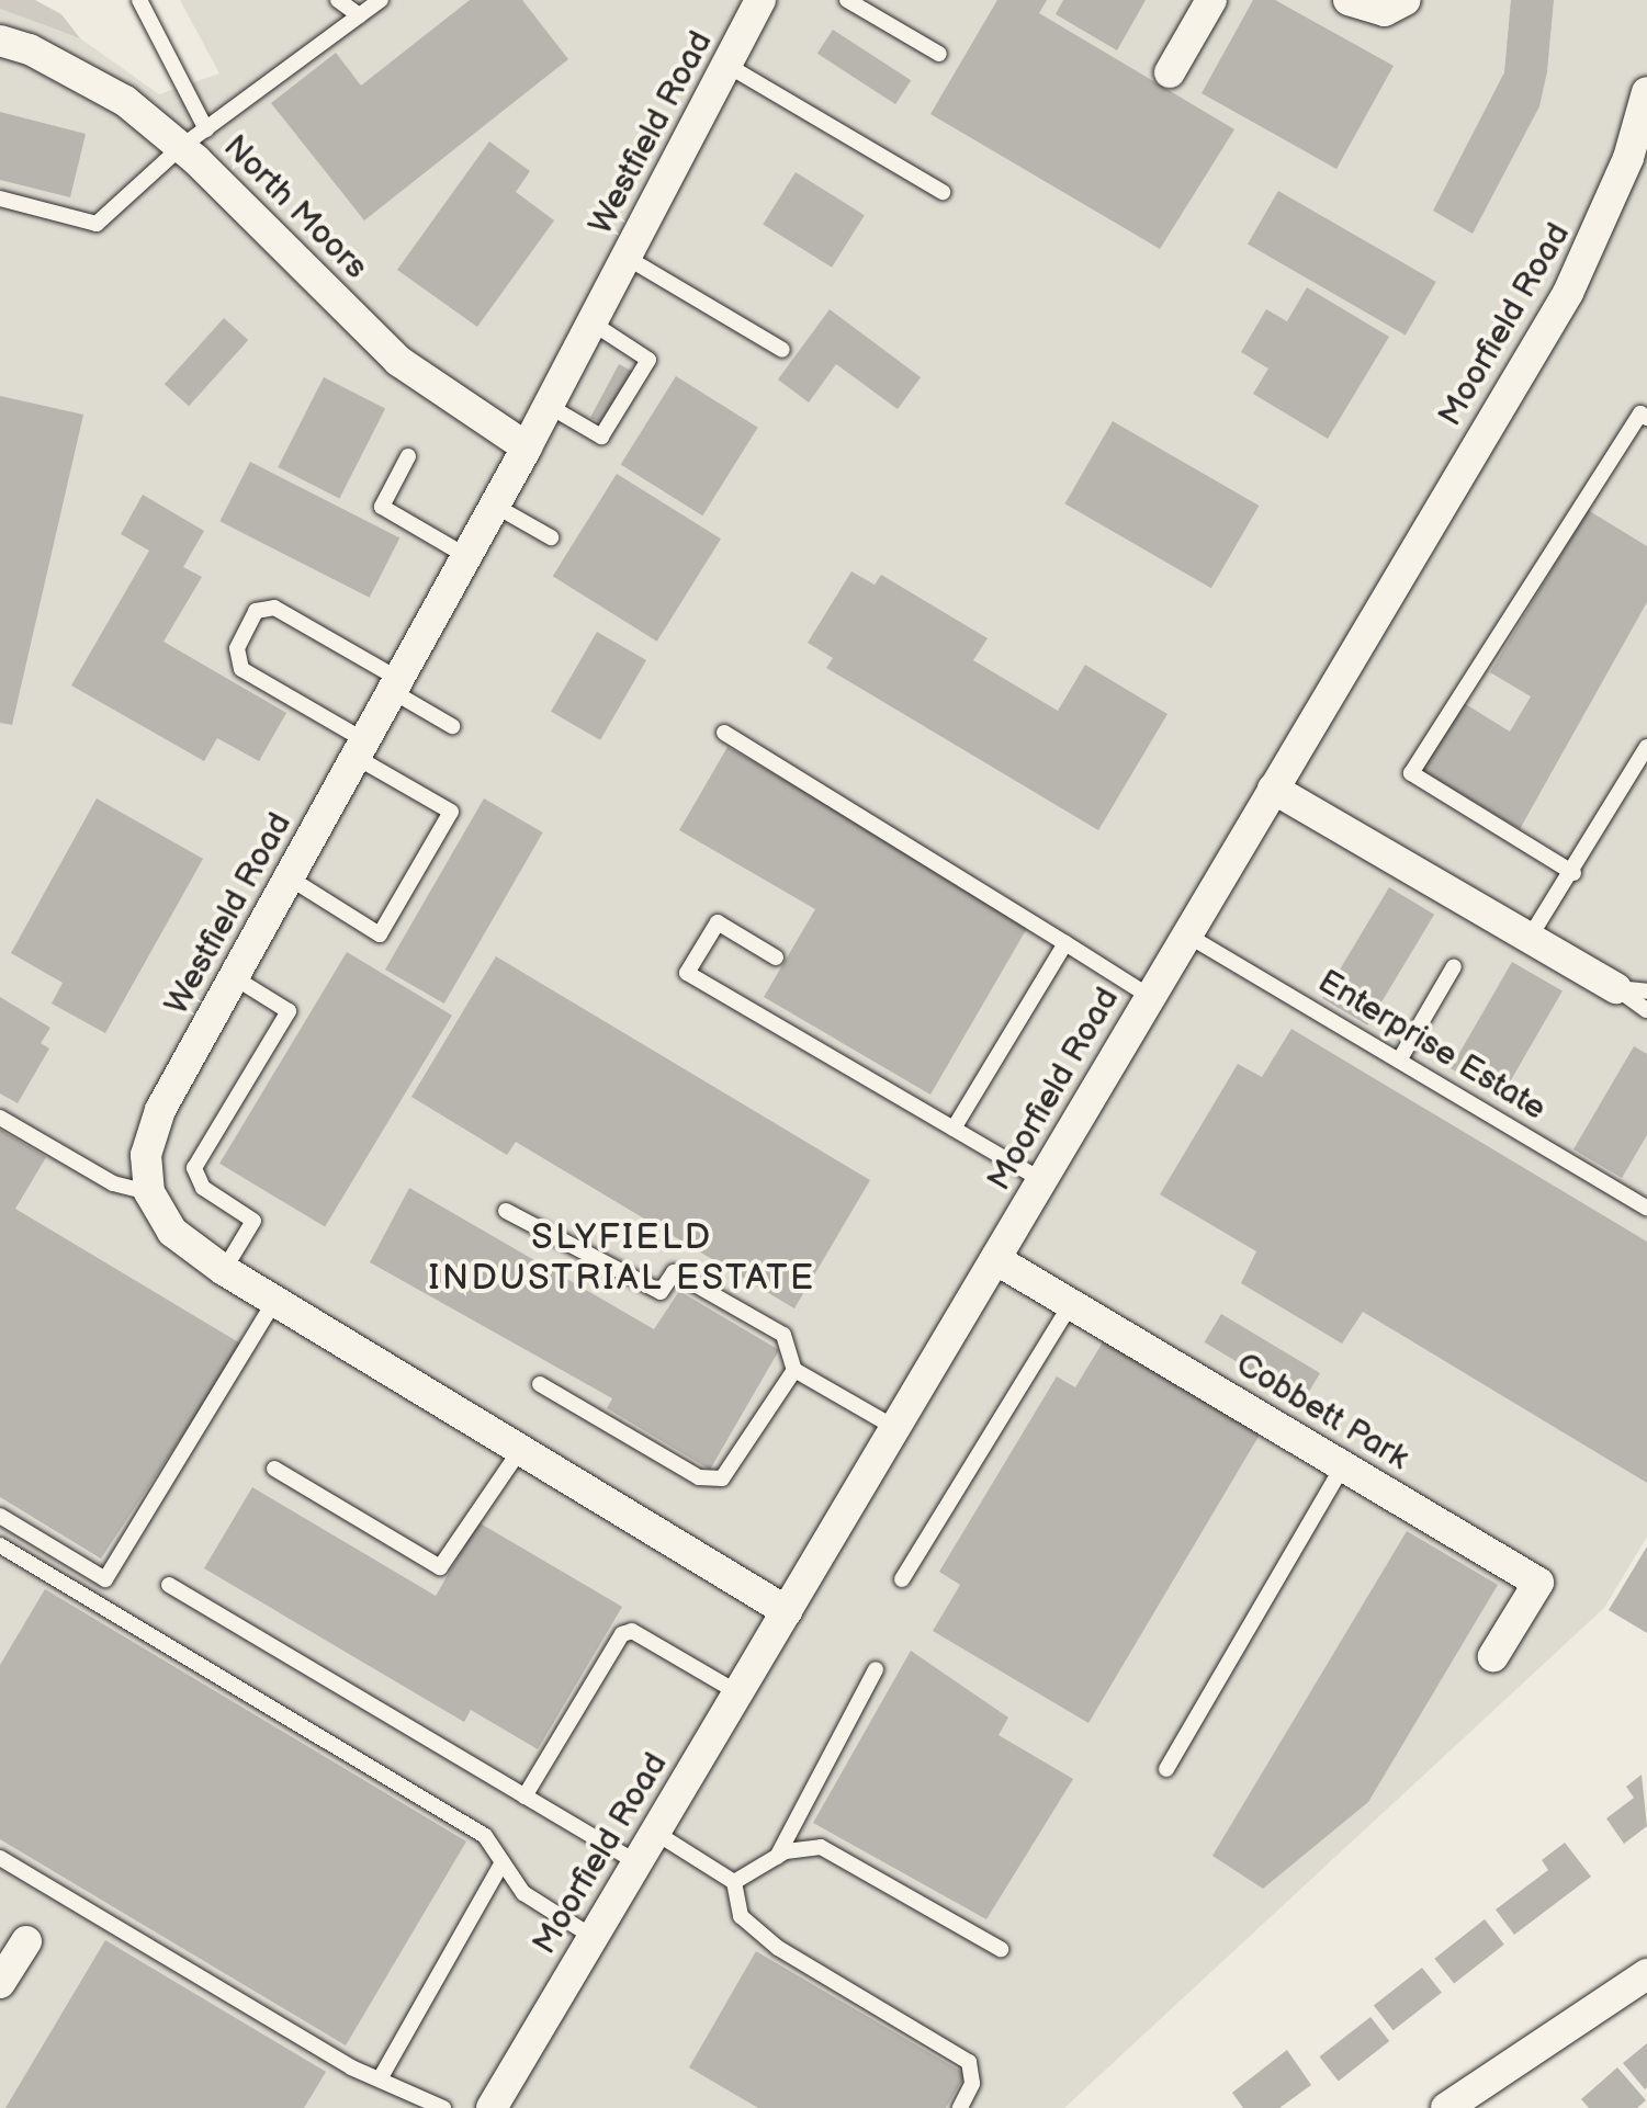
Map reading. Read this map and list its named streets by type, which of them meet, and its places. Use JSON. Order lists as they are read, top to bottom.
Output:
{
  "streets": {
    "street": [
      "Westfield Road",
      "North Moors",
      "Moorfield Road",
      "Cobbett Park"
    ],
    "lane": ["Enterprise Estate"]
  },
  "crossings": [
    ["Westfield Road", "North Moors"],
    ["Moorfield Road", "Enterprise Estate"],
    ["Moorfield Road", "Cobbett Park"]
  ],
  "districts": ["SLYFIELD INDUSTRIAL ESTATE"]
}
